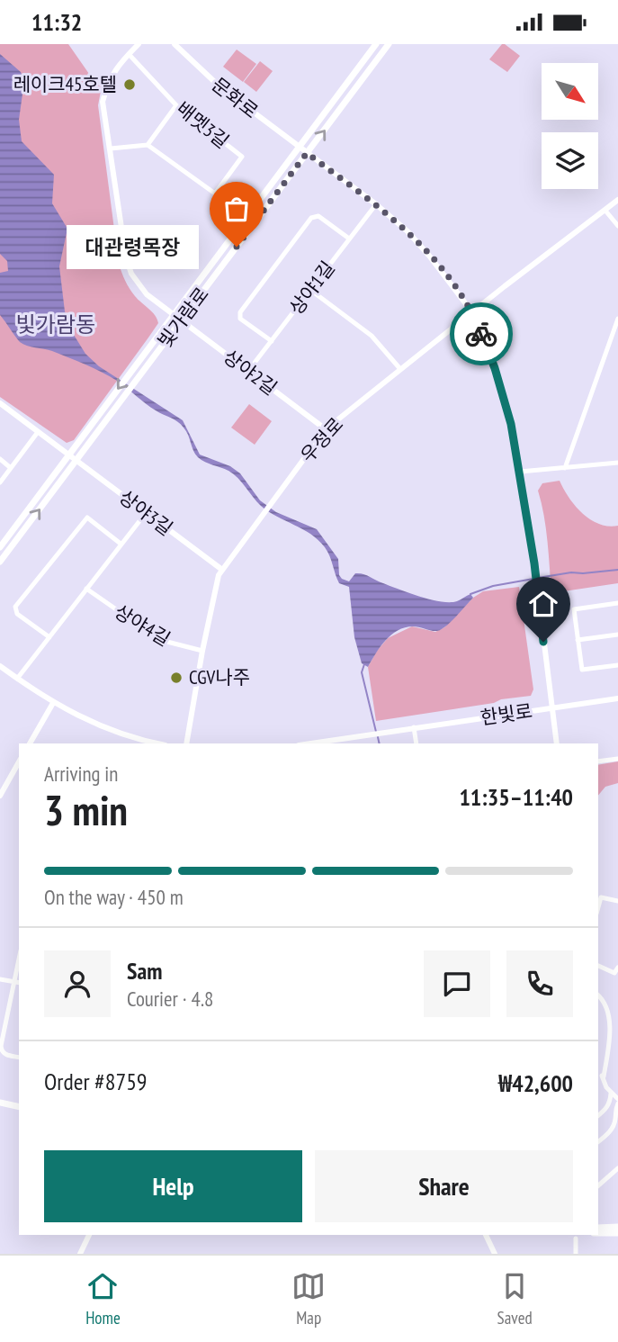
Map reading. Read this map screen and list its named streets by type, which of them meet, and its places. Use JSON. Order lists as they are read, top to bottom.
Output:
{
  "streets": {
    "main road": ["빛가람로"],
    "street": [
      "문화로",
      "배멧3길",
      "상야1길",
      "상야2길",
      "우정로",
      "상야3길",
      "상야4길",
      "한빛로"
    ]
  },
  "crossings": [
    ["문화로", "상야1길"],
    ["문화로", "빛가람로"],
    ["문화로", "우정로"],
    ["문화로", "한빛로"],
    ["상야1길", "상야2길"],
    ["빛가람로", "상야2길"],
    ["빛가람로", "상야3길"],
    ["상야2길", "우정로"],
    ["우정로", "상야3길"],
    ["우정로", "상야4길"]
  ],
  "districts": ["빛가람동"],
  "places": ["레이크45호텔", "대관령목장", "CGV나주"],
  "north": "bottom right",
  "page": {
    "status": "11:32",
    "bubble": "대관령목장",
    "heading": ["3 min", "Arriving in", "11:35–11:40"],
    "panel": [
      "Sam",
      "Courier · 4.8",
      "Order #8759",
      "₩42,600"
    ],
    "bar": "On the way · 450 m",
    "buttons": ["Help", "Share"],
    "tabs": ["Home", "Map", "Saved"]
  }
}
